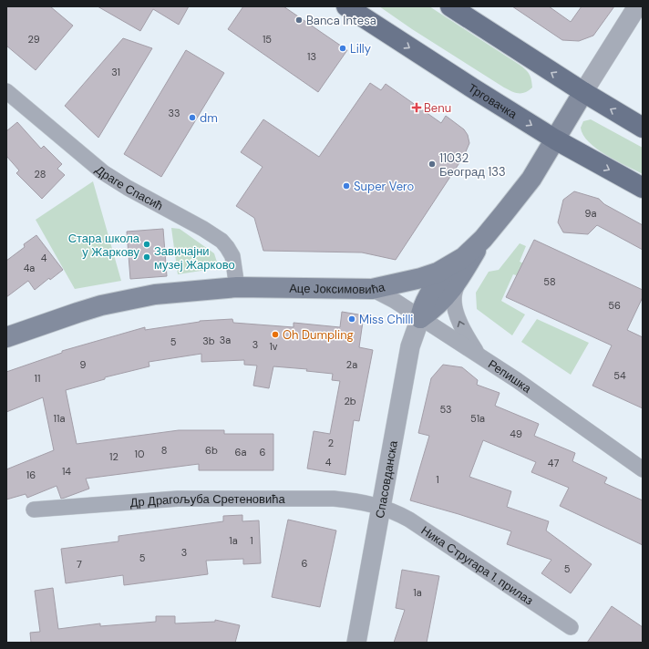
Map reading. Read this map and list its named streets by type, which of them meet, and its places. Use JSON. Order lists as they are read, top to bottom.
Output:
{
  "streets": {
    "main road": ["Трговачка", "Аце Јоксимовића"],
    "street": [
      "Драге Спасић",
      "Репишка",
      "Спасовданска",
      "Др Драгољуба Сретеновића",
      "Ника Стругара 1. прилаз"
    ]
  },
  "crossings": [
    ["Трговачка", "Аце Јоксимовића"],
    ["Драге Спасић", "Аце Јоксимовића"],
    ["Аце Јоксимовића", "Репишка"],
    ["Репишка", "Спасовданска"],
    ["Спасовданска", "Др Драгољуба Сретеновића"],
    ["Спасовданска", "Ника Стругара 1. прилаз"],
    ["Др Драгољуба Сретеновића", "Ника Стругара 1. прилаз"]
  ],
  "places": {
    "other": [
      "Banca Intesa",
      "Lilly",
      "dm",
      "11032 Београд 133",
      "Super Vero",
      "Стара школа у Жаркову",
      "Завичајни музеј Жарково",
      "Miss Chilli",
      "Oh Dumpling"
    ],
    "health": ["Benu"]
  },
  "house_numbers": [
    "29",
    "15",
    "13",
    "31",
    "33",
    "28",
    "9a",
    "4",
    "4a",
    "58",
    "56",
    "3a",
    "3b",
    "5",
    "3",
    "1v",
    "9",
    "2a",
    "54",
    "11",
    "2b",
    "53",
    "11a",
    "51a",
    "49",
    "2",
    "8",
    "6b",
    "6a",
    "6",
    "10",
    "12",
    "4",
    "47",
    "14",
    "16",
    "1",
    "1a",
    "1",
    "3",
    "5",
    "6",
    "7",
    "5",
    "1a"
  ]
}
